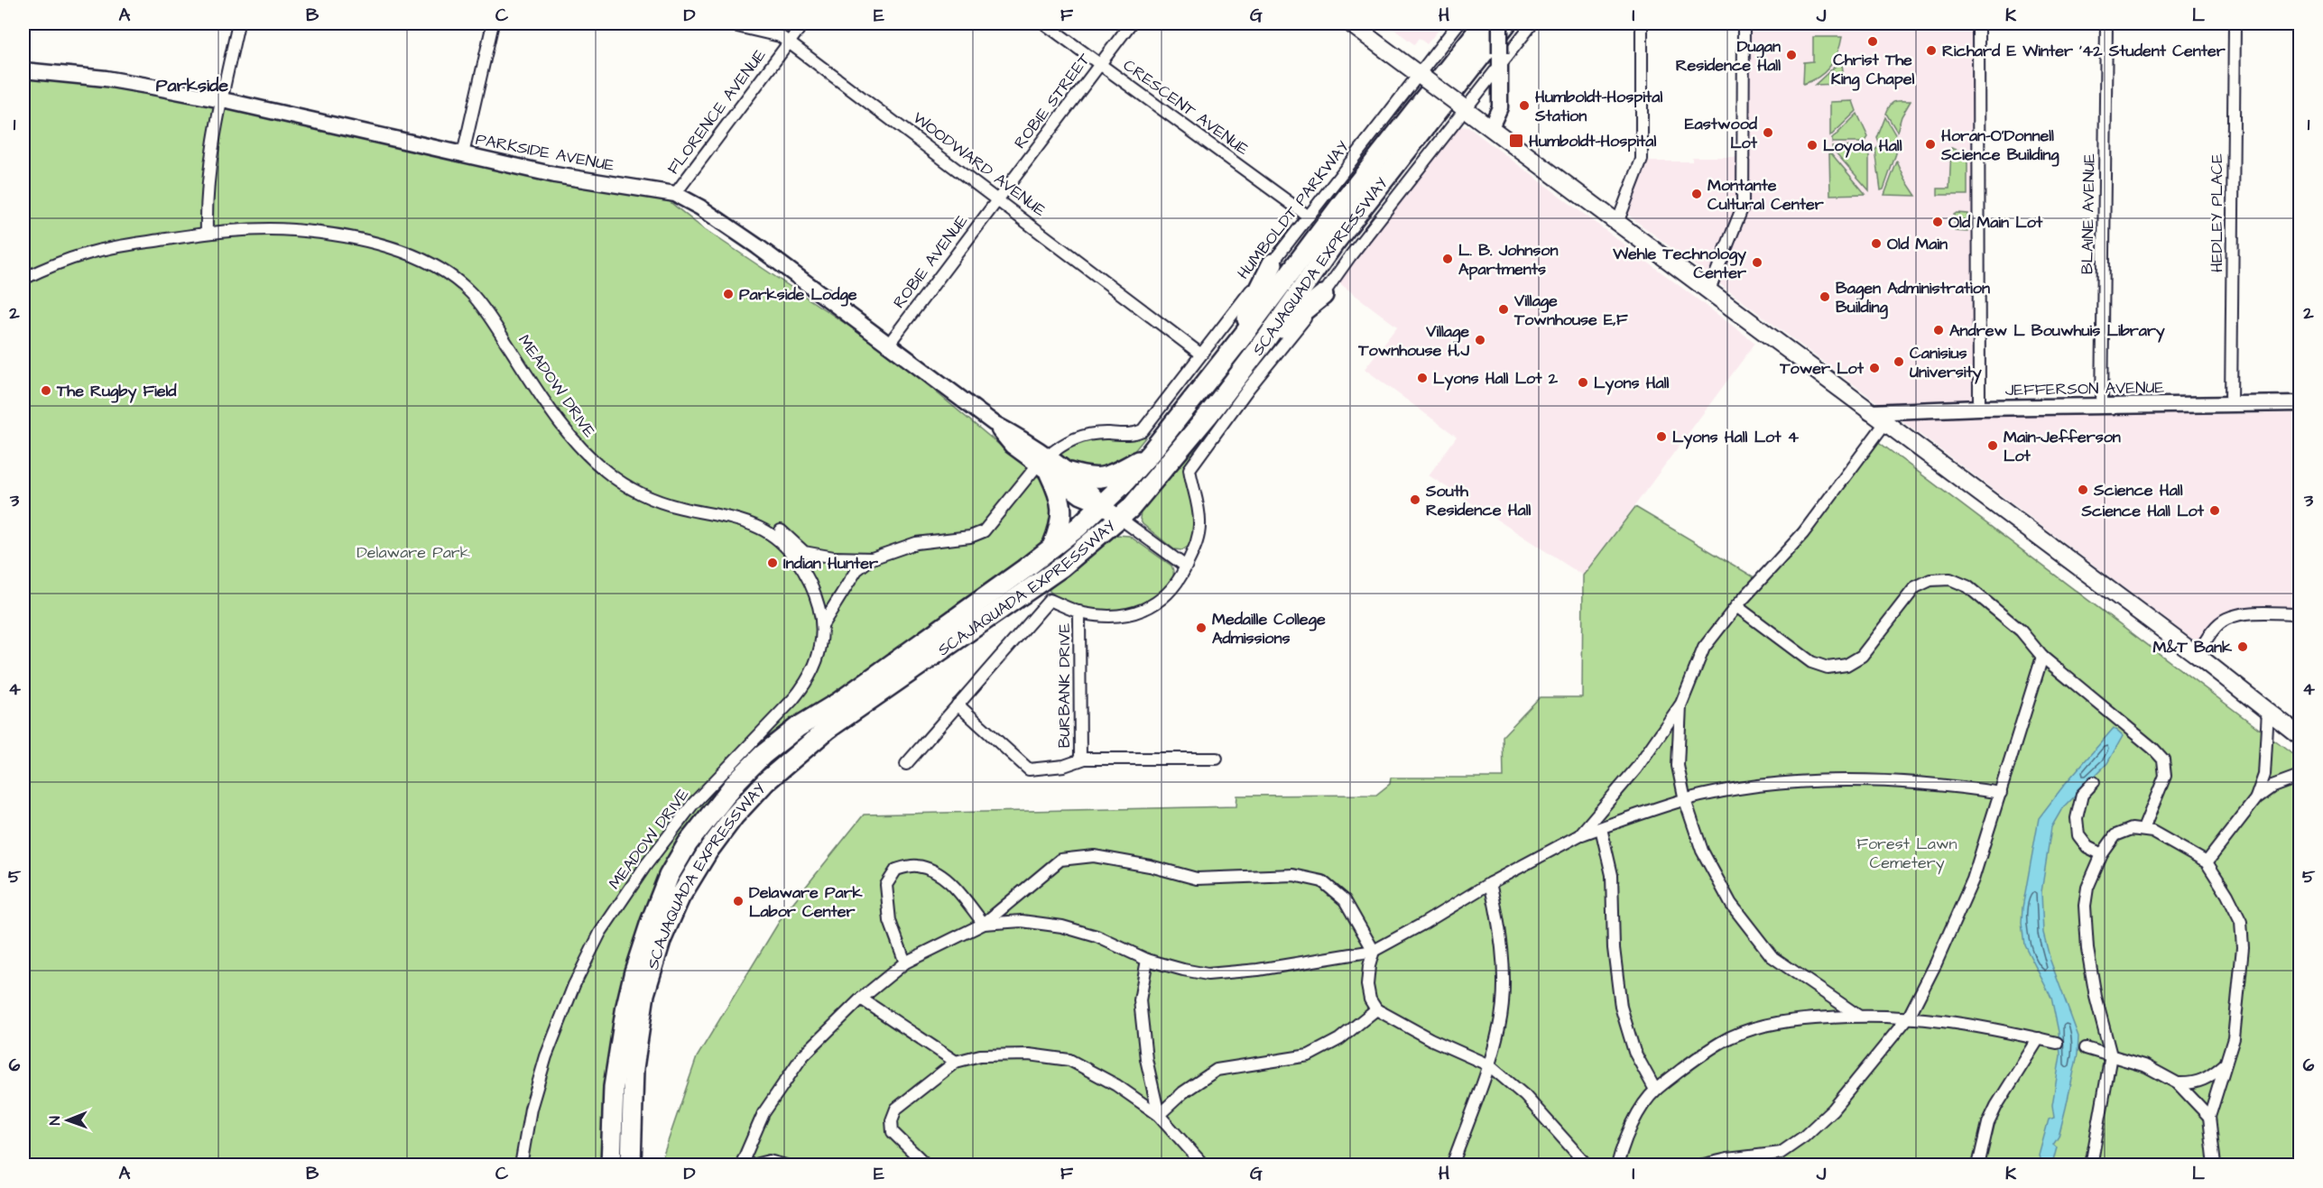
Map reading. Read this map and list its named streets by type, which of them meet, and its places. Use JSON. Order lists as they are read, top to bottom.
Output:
{
  "streets": {
    "highway": ["SCAJAQUADA EXPRESSWAY"],
    "street": [
      "ROBIE STREET",
      "CRESCENT AVENUE",
      "FLORENCE AVENUE",
      "PARKSIDE AVENUE",
      "WOODWARD AVENUE",
      "HUMBOLDT PARKWAY",
      "HEDLEY PLACE",
      "BLAINE AVENUE",
      "ROBIE AVENUE",
      "MEADOW DRIVE",
      "JEFFERSON AVENUE",
      "BURBANK DRIVE"
    ]
  },
  "crossings": [
    ["ROBIE STREET", "CRESCENT AVENUE"],
    ["ROBIE STREET", "WOODWARD AVENUE"],
    ["ROBIE STREET", "ROBIE AVENUE"],
    ["CRESCENT AVENUE", "HUMBOLDT PARKWAY"],
    ["FLORENCE AVENUE", "PARKSIDE AVENUE"],
    ["FLORENCE AVENUE", "WOODWARD AVENUE"],
    ["PARKSIDE AVENUE", "HUMBOLDT PARKWAY"],
    ["PARKSIDE AVENUE", "ROBIE AVENUE"],
    ["PARKSIDE AVENUE", "SCAJAQUADA EXPRESSWAY"],
    ["WOODWARD AVENUE", "HUMBOLDT PARKWAY"],
    ["WOODWARD AVENUE", "ROBIE AVENUE"],
    ["HEDLEY PLACE", "JEFFERSON AVENUE"],
    ["BLAINE AVENUE", "JEFFERSON AVENUE"]
  ],
  "districts": ["Parkside"],
  "parks": ["Delaware Park", "Forest Lawn Cemetery"],
  "places": {
    "other": [
      "Christ The King Chapel",
      "Richard E Winter '42 Student Center",
      "Dugan Residence Hall",
      "Humboldt-Hospital Station",
      "Eastwood Lot",
      "Horan-O'Donnell Science Building",
      "Loyola Hall",
      "Montante Cultural Center",
      "Old Main Lot",
      "Old Main",
      "L. B. Johnson Apartments",
      "Wehle Technology Center",
      "Parkside Lodge",
      "Bagen Administration Building",
      "Village Townhouse E,F",
      "Andrew L Bouwhuis Library",
      "Village Townhouse H,J",
      "Canisius University",
      "Tower Lot",
      "Lyons Hall Lot 2",
      "Lyons Hall",
      "The Rugby Field",
      "Lyons Hall Lot 4",
      "Main-Jefferson Lot",
      "Science Hall",
      "South Residence Hall",
      "Science Hall Lot",
      "Indian Hunter",
      "Medaille College Admissions",
      "M&T Bank",
      "Delaware Park Labor Center"
    ],
    "transit": ["Humboldt–Hospital"]
  },
  "north": "left",
  "grid": {
    "columns": [
      "A",
      "B",
      "C",
      "D",
      "E",
      "F",
      "G",
      "H",
      "I",
      "J",
      "K",
      "L"
    ],
    "rows": [
      "1",
      "2",
      "3",
      "4",
      "5",
      "6"
    ]
  }
}
